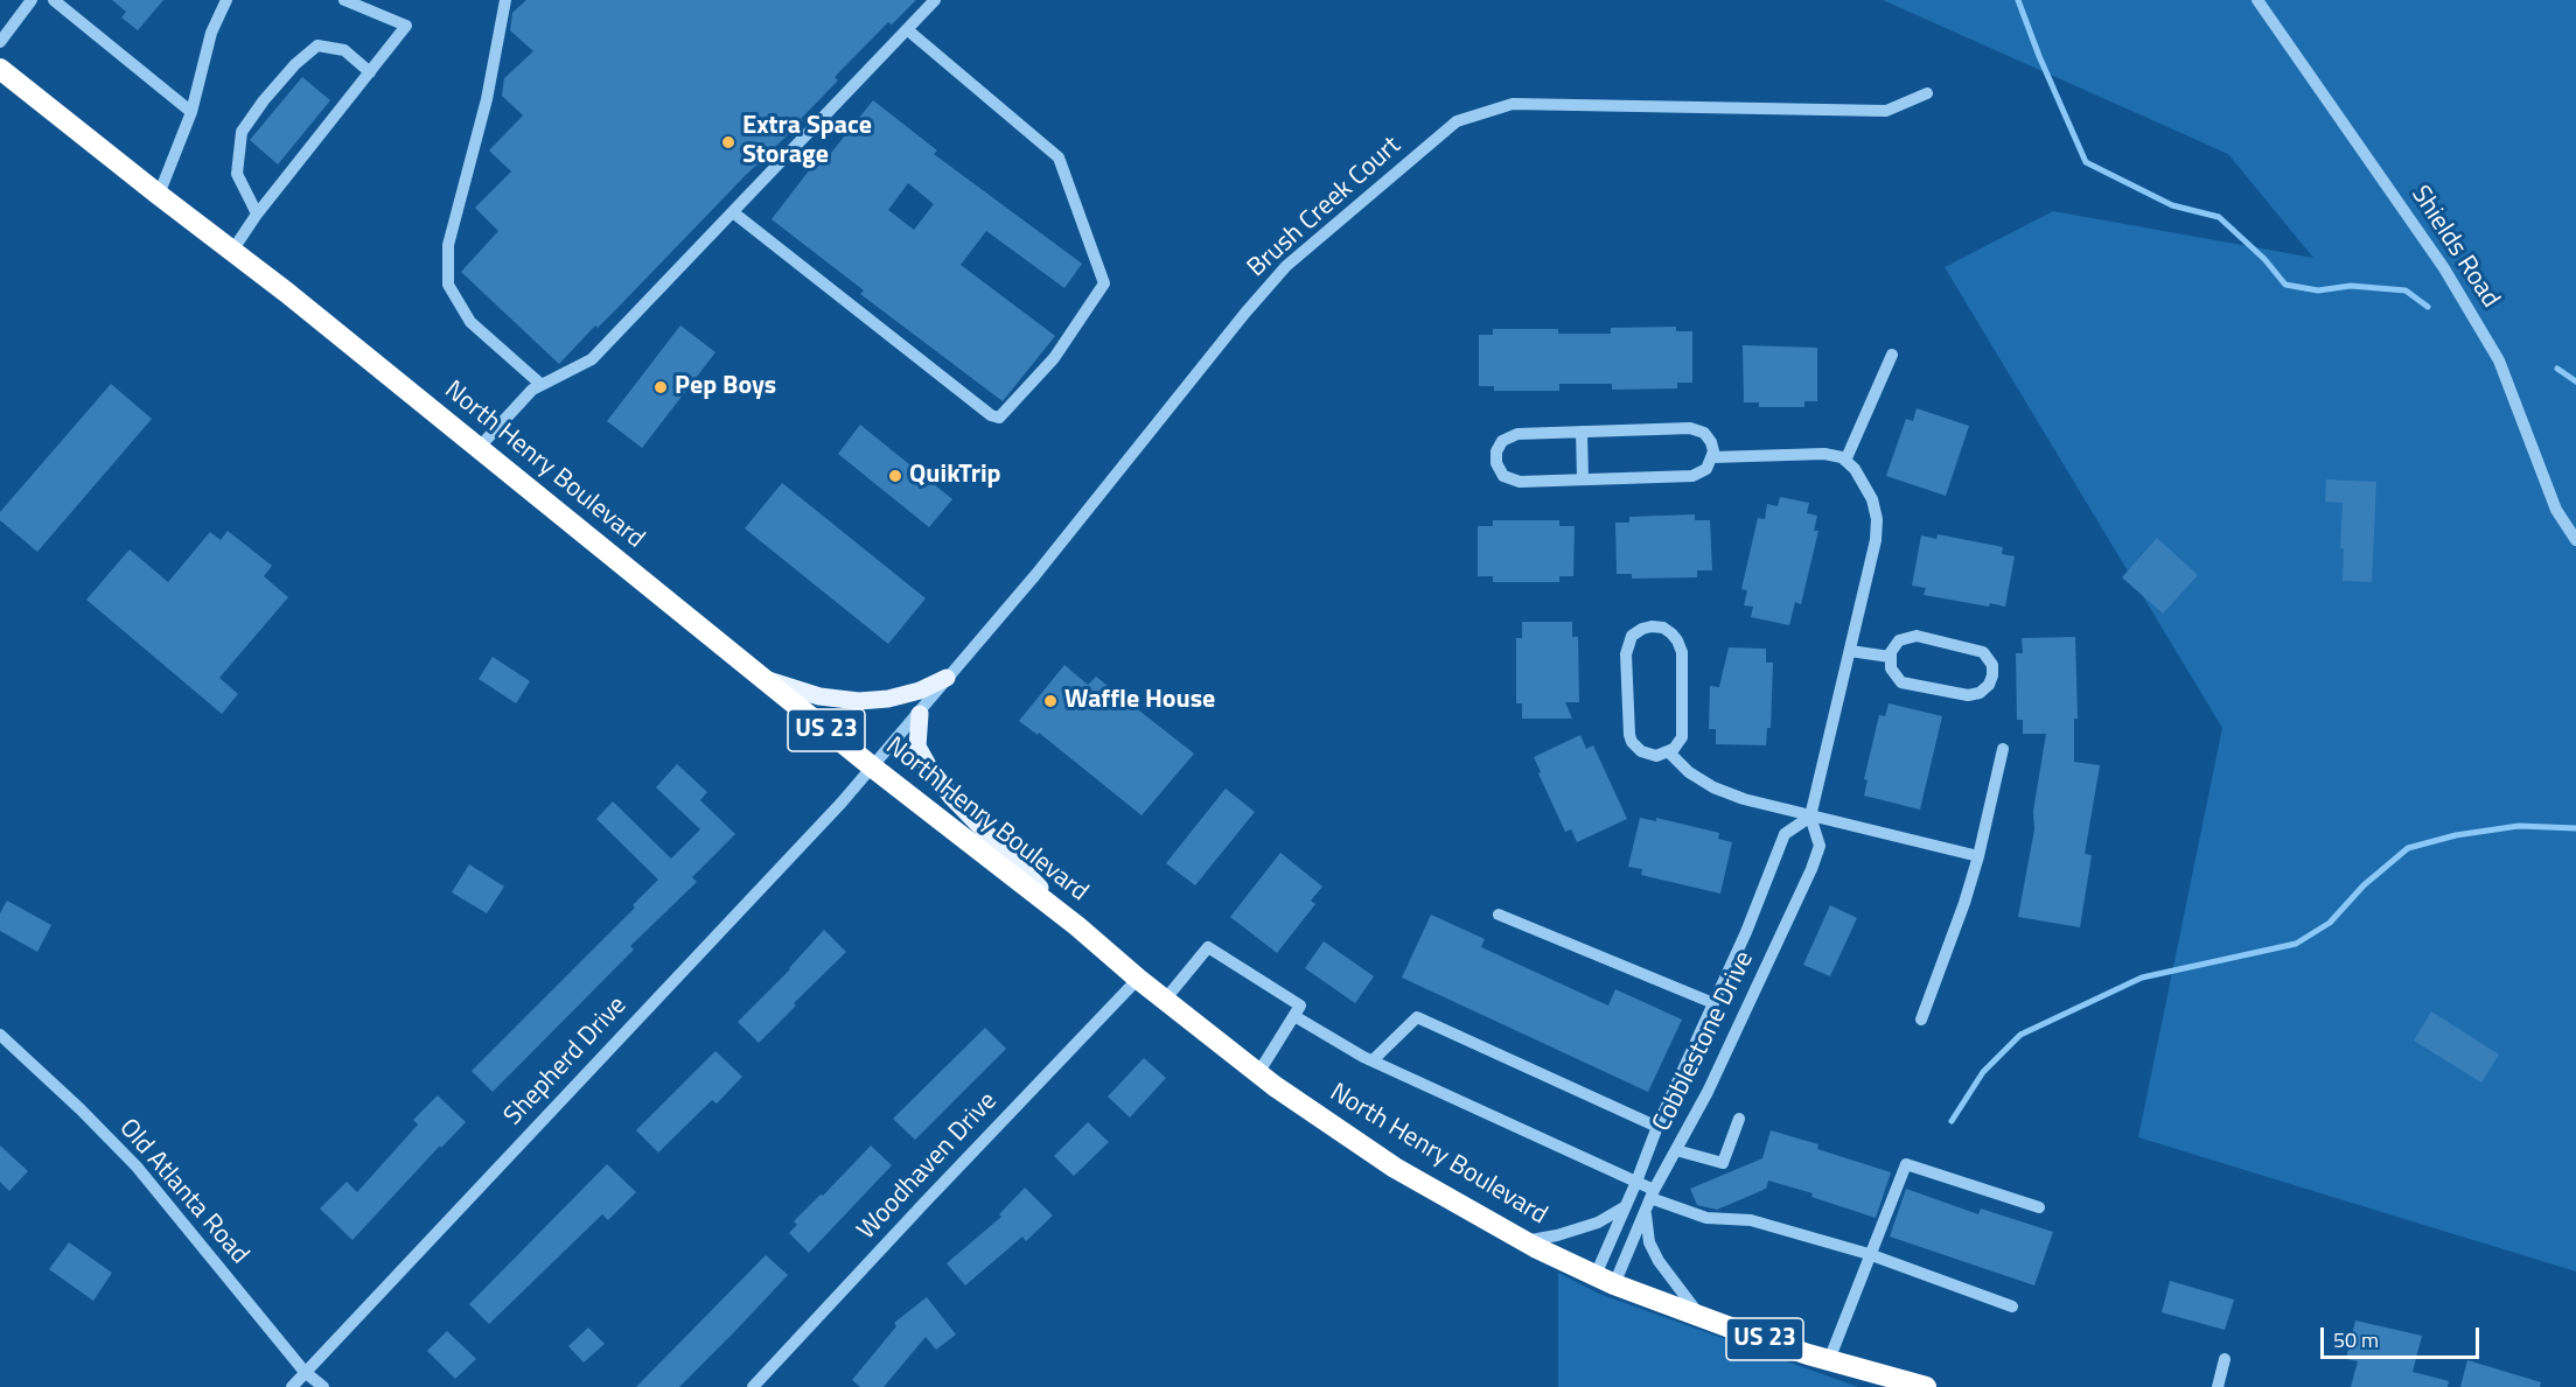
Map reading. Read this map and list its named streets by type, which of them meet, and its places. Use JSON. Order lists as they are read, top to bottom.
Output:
{
  "streets": {
    "highway": ["North Henry Boulevard", "US 23"],
    "street": [
      "Brush Creek Court",
      "Shields Road",
      "Cobblestone Drive",
      "Shepherd Drive",
      "Woodhaven Drive",
      "Old Atlanta Road"
    ]
  },
  "crossings": [
    ["Brush Creek Court", "North Henry Boulevard"],
    ["Brush Creek Court", "Shepherd Drive"],
    ["North Henry Boulevard", "Cobblestone Drive"],
    ["North Henry Boulevard", "Shepherd Drive"],
    ["North Henry Boulevard", "Woodhaven Drive"],
    ["Shepherd Drive", "Old Atlanta Road"]
  ],
  "places": [
    "Extra Space Storage",
    "Pep Boys",
    "QuikTrip",
    "Waffle House"
  ],
  "scale_bar": "50 m"
}
